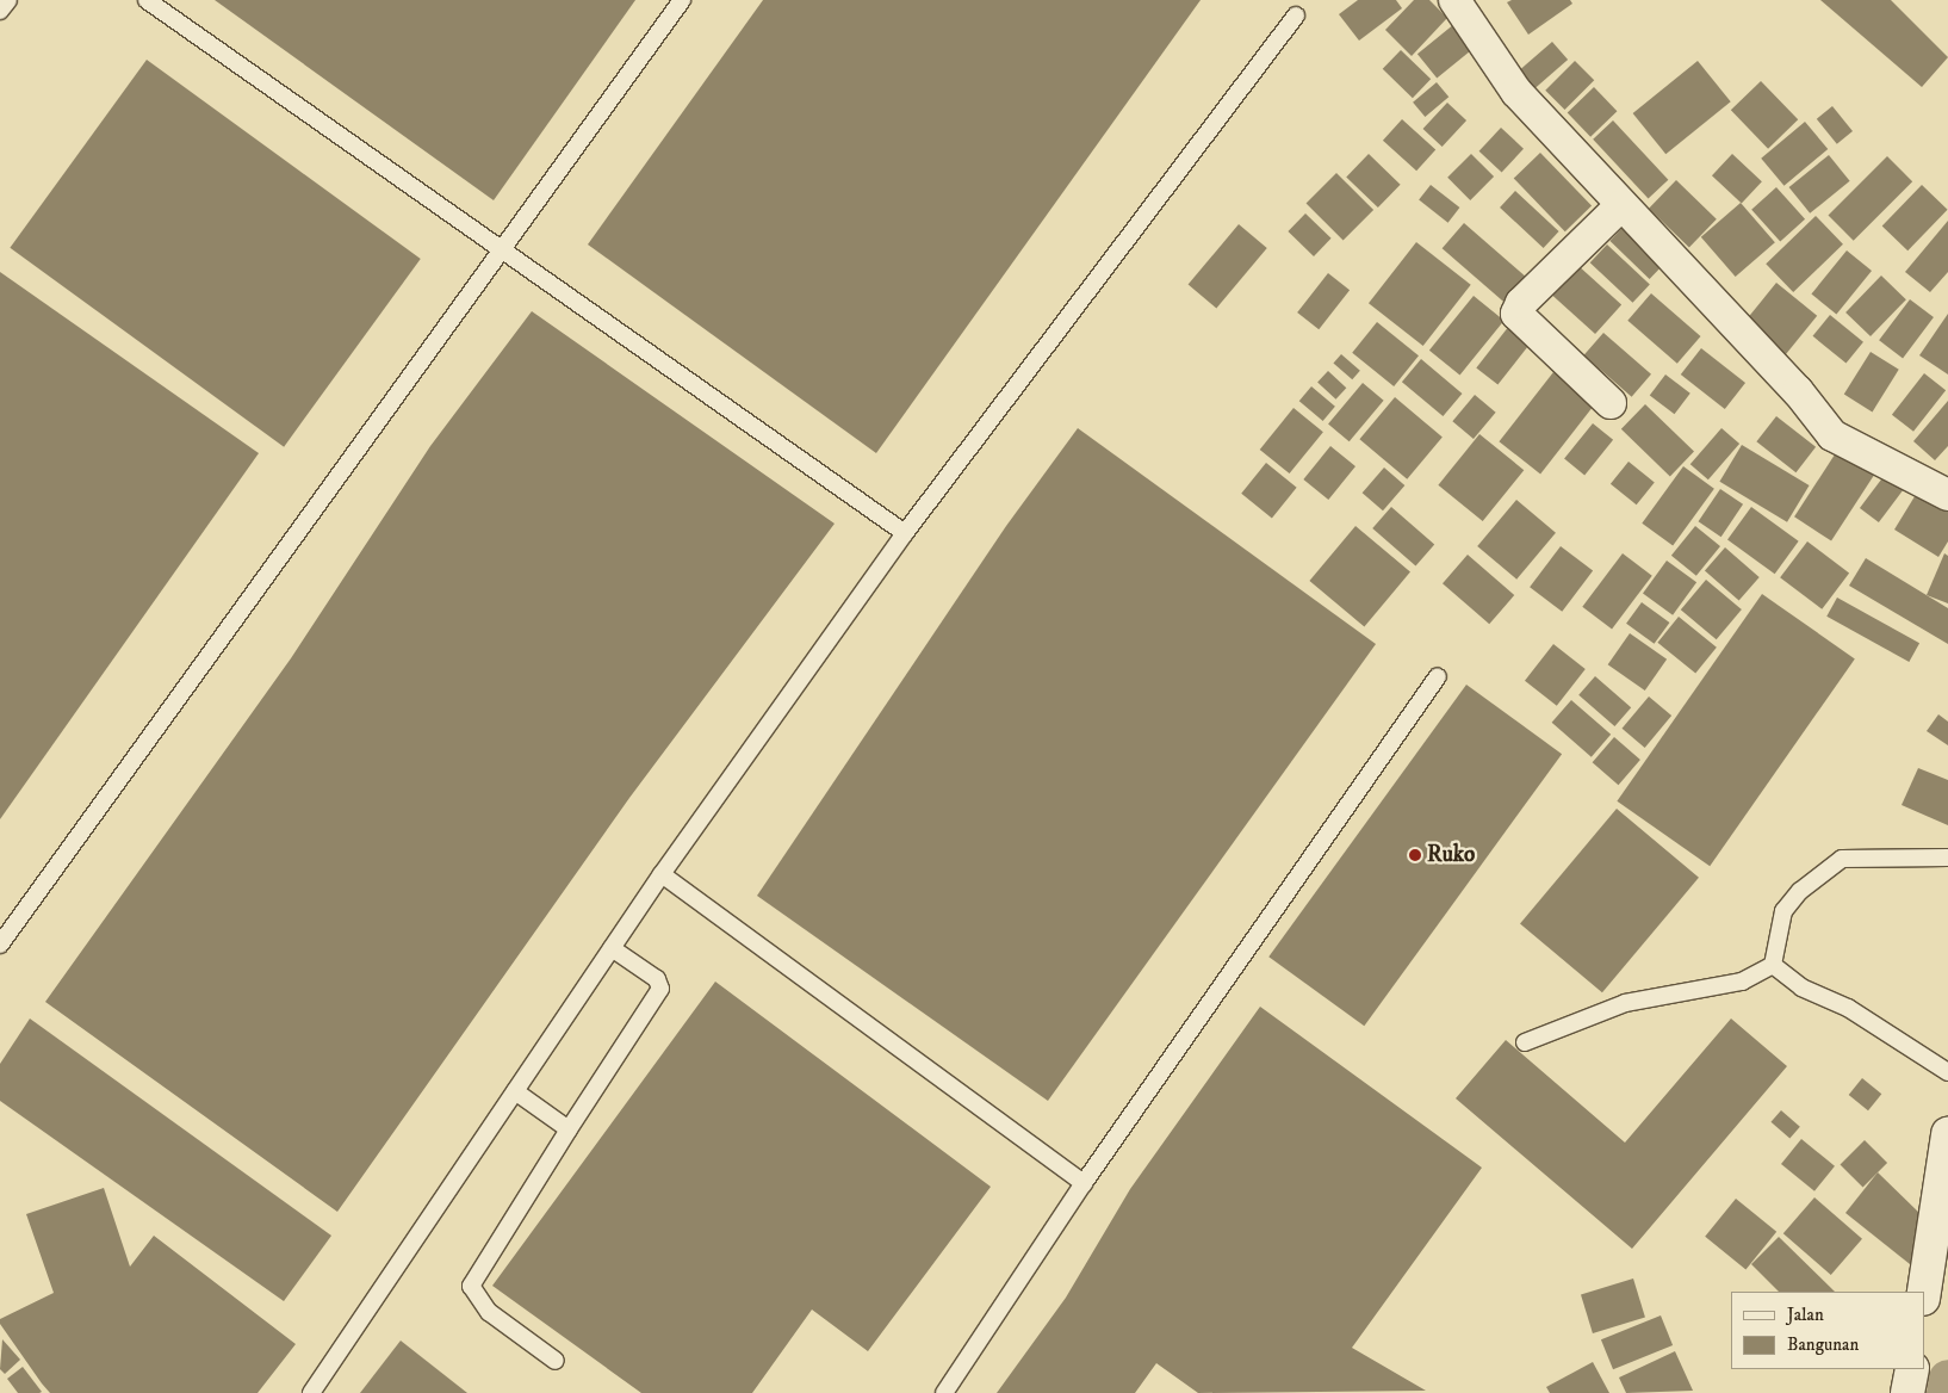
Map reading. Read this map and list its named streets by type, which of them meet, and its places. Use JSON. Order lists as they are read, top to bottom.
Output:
{
  "places": ["Ruko"],
  "legend": ["Jalan", "Bangunan"]
}
